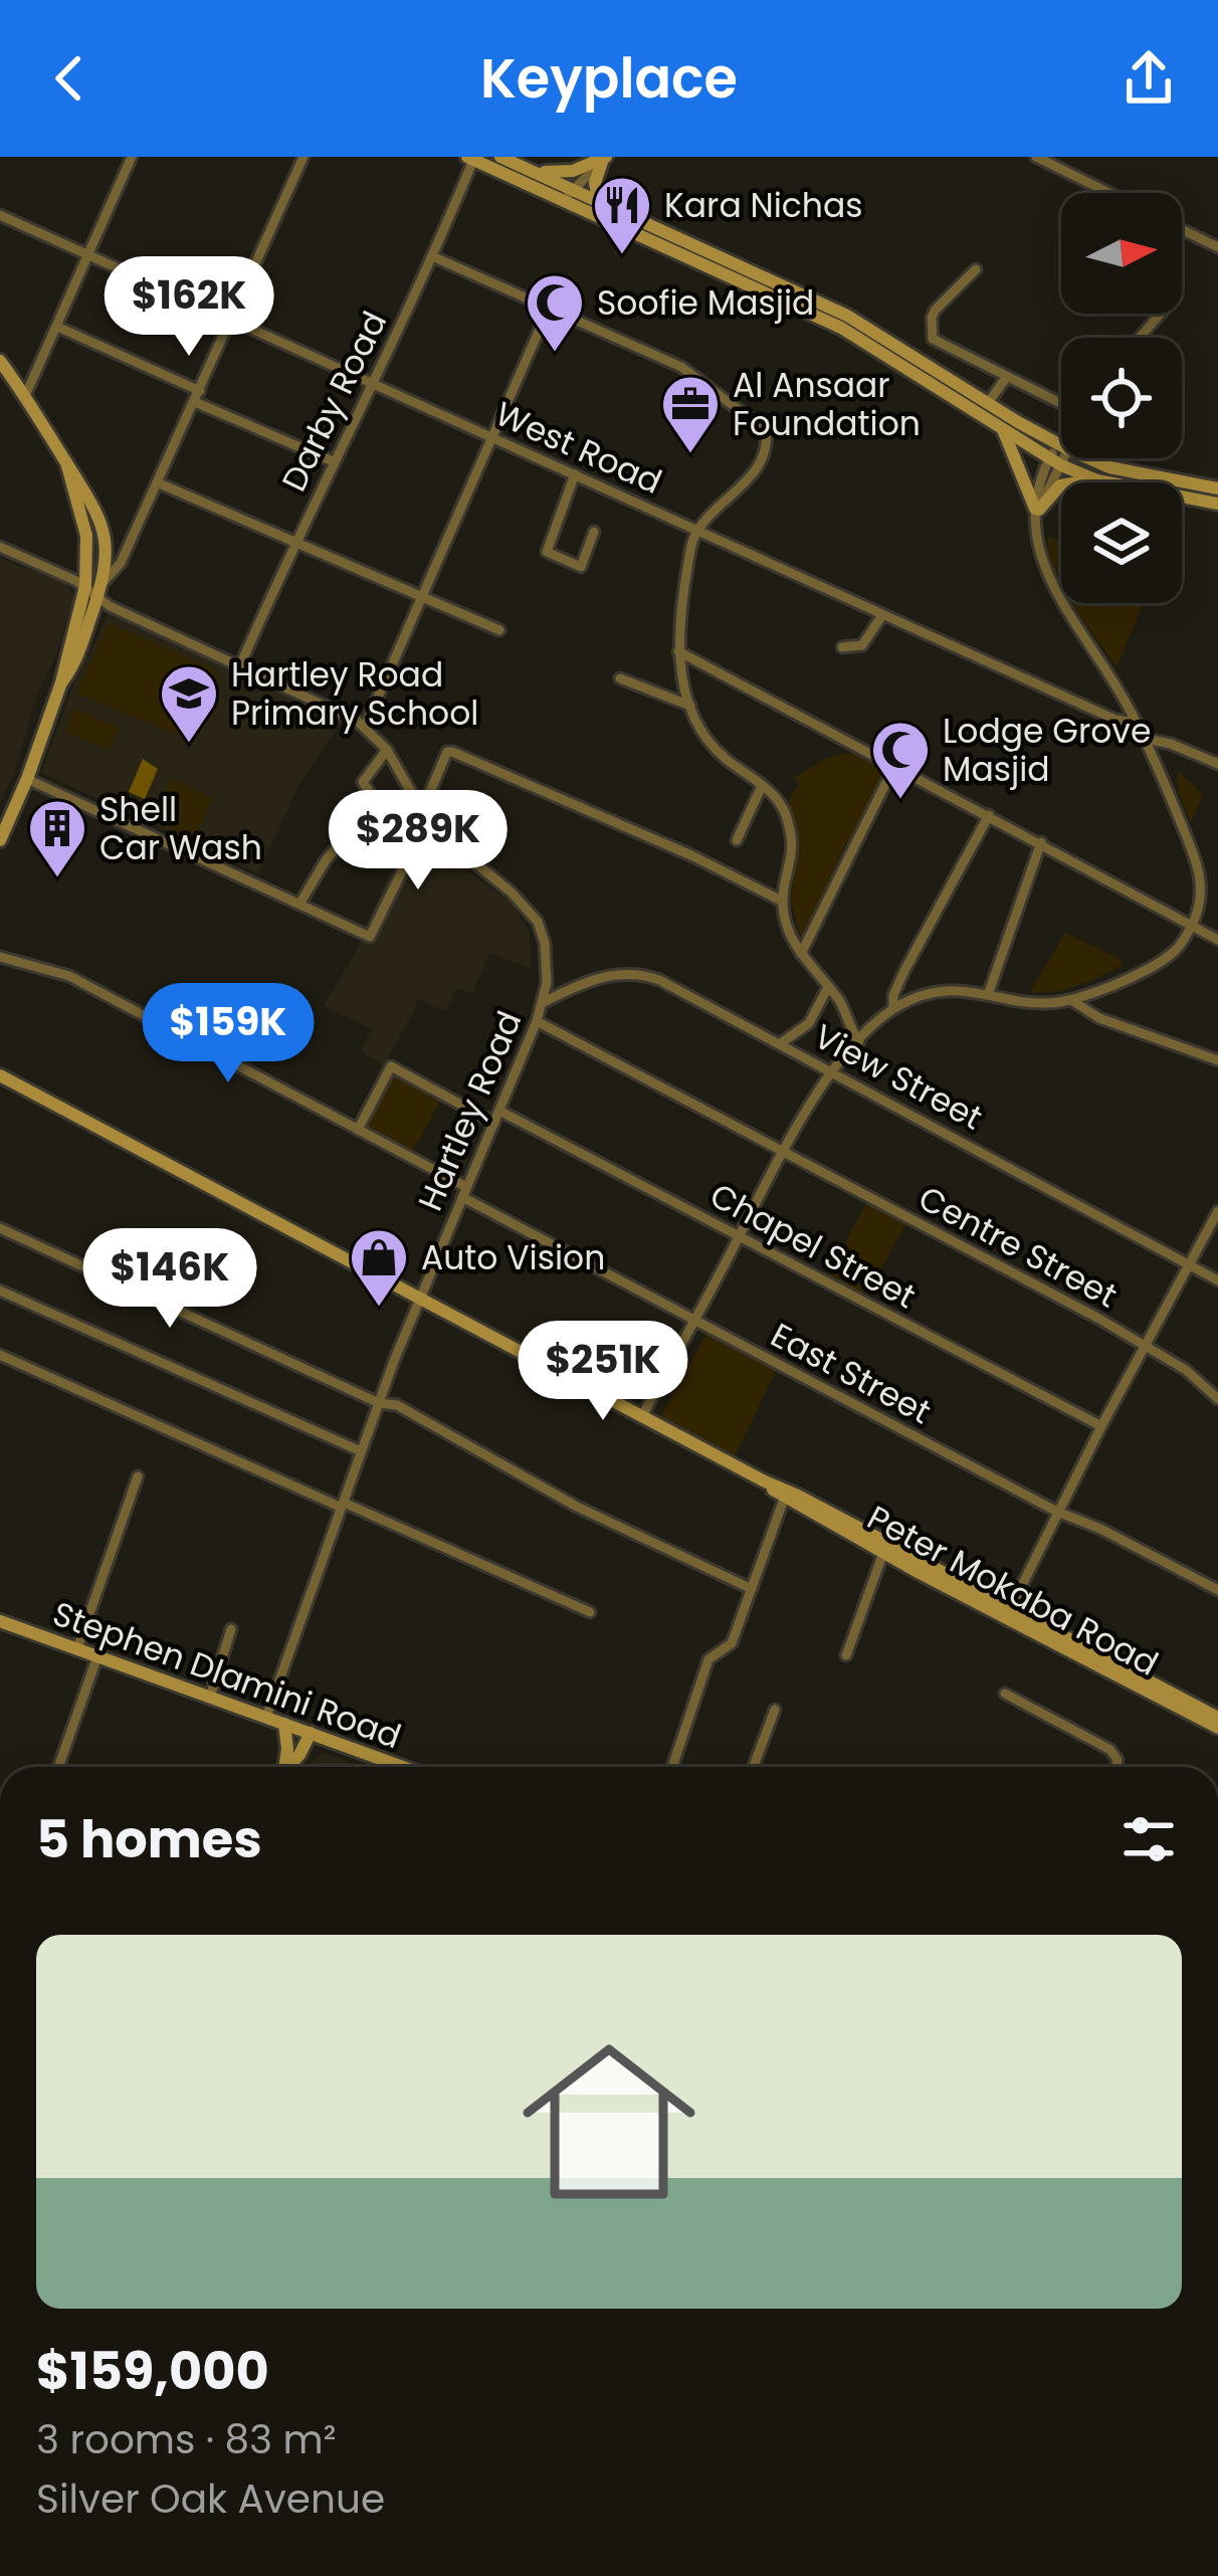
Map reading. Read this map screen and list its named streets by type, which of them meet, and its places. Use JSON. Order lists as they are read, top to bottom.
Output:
{
  "streets": {
    "main road": ["Peter Mokaba Road", "Stephen Dlamini Road"],
    "street": [
      "Darby Road",
      "West Road",
      "View Street",
      "Hartley Road",
      "Chapel Street",
      "Centre Street",
      "East Street"
    ]
  },
  "crossings": [
    ["Darby Road", "West Road"],
    ["Darby Road", "Hartley Road"],
    ["View Street", "Hartley Road"],
    ["Hartley Road", "Chapel Street"],
    ["Hartley Road", "Centre Street"],
    ["Hartley Road", "East Street"],
    ["Hartley Road", "Stephen Dlamini Road"]
  ],
  "places": {
    "restaurant": ["Kara Nichas"],
    "mosque": ["Soofie Masjid", "Lodge Grove Masjid"],
    "office": ["Al Ansaar Foundation"],
    "school or university": ["Hartley Road Primary School"],
    "building": ["Shell Car Wash"],
    "shop": ["Auto Vision"]
  },
  "north": "right",
  "page": {
    "header": "Keyplace",
    "price": [
      "$162K",
      "$289K",
      "$159K",
      "$146K",
      "$251K"
    ],
    "heading": "5 homes",
    "list": [
      {
        "name": "$159,000",
        "note": "3 rooms · 83 m² · Silver Oak Avenue"
      }
    ]
  }
}
